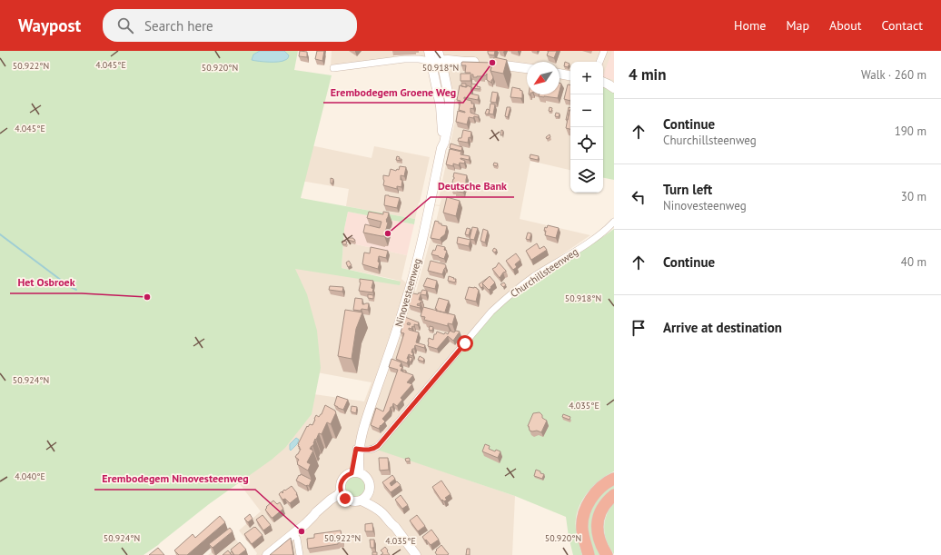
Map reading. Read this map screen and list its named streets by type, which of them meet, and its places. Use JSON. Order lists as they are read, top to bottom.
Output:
{
  "streets": {
    "main road": ["Ninovesteenweg"],
    "street": ["Churchillsteenweg"]
  },
  "crossings": [
    ["Churchillsteenweg", "Ninovesteenweg"]
  ],
  "places": [
    "Erembodegem Groene Weg",
    "Deutsche Bank",
    "Het Osbroek",
    "Erembodegem Ninovesteenweg"
  ],
  "north": "bottom left",
  "page": {
    "header": "Waypost",
    "search": "Search here",
    "nav": [
      "Home",
      "Map",
      "About",
      "Contact"
    ],
    "heading": ["4 min", "Walk · 260 m"],
    "map_buttons": ["+", "−"],
    "list": [
      ["Continue", "Churchillsteenweg", "190 m"],
      ["Turn left", "Ninovesteenweg", "30 m"],
      ["Continue", "40 m"],
      "Arrive at destination"
    ]
  },
  "coordinates": [
    "4.045°E",
    "50.922°N",
    "50.920°N",
    "50.918°N",
    "50.924°N",
    "4.035°E",
    "4.040°E"
  ]
}
